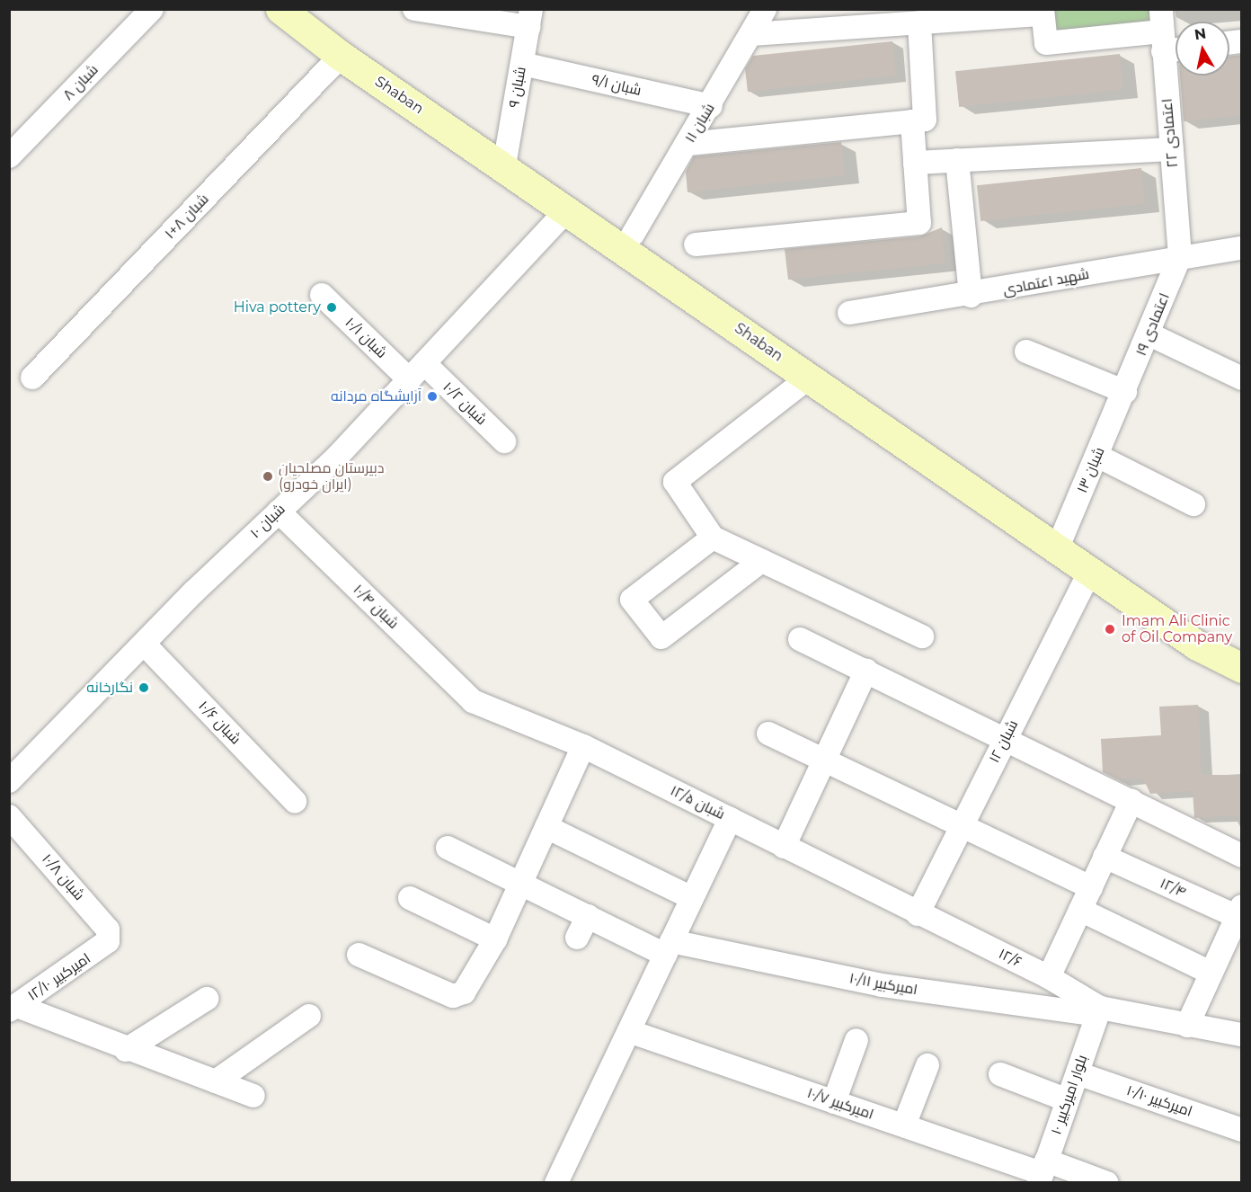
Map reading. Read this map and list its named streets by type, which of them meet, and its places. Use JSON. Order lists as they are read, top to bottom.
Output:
{
  "streets": {
    "street": [
      "۸ شبان",
      "۹/۱ شبان",
      "۹ شبان",
      "Shaban",
      "۱۱ شبان",
      "۲۲ اعتمادی",
      "۱+۸ شبان",
      "شهید اعتمادی",
      "۱۹ اعتمادی",
      "۱۰/۱ شبان",
      "۱۰/۲ شبان",
      "۱۳ شبان",
      "۱۰ شبان",
      "۱۰/۴ شبان",
      "۱۰/۶ شبان",
      "۱۲ شبان",
      "۱۲/۵ شبان",
      "۱۰/۸ شبان",
      "۱۲/۴",
      "۱۲/۶",
      "۱۲/۱۰ امیرکبیر",
      "۱۰/۱۱ امیرکبیر",
      "۱۰ بلوار امیرکبیر",
      "۱۰/۱۰ امیرکبیر",
      "۱۰/۷ امیرکبیر"
    ]
  },
  "crossings": [
    ["۹/۱ شبان", "۹ شبان"],
    ["۹/۱ شبان", "۱۱ شبان"],
    ["۹ شبان", "Shaban"],
    ["Shaban", "۱+۸ شبان"],
    ["Shaban", "۱۳ شبان"],
    ["Shaban", "۱۰ شبان"],
    ["Shaban", "۱۲ شبان"],
    ["۲۲ اعتمادی", "شهید اعتمادی"],
    ["۲۲ اعتمادی", "۱۹ اعتمادی"],
    ["شهید اعتمادی", "۱۹ اعتمادی"],
    ["۱۹ اعتمادی", "۱۳ شبان"],
    ["۱۰/۱ شبان", "۱۰/۲ شبان"],
    ["۱۰/۱ شبان", "۱۰ شبان"],
    ["۱۰/۲ شبان", "۱۰ شبان"],
    ["۱۰ شبان", "۱۰/۴ شبان"],
    ["۱۰ شبان", "۱۰/۶ شبان"],
    ["۱۰/۴ شبان", "۱۲/۵ شبان"],
    ["۱۲ شبان", "۱۲/۵ شبان"],
    ["۱۲ شبان", "۱۲/۶"],
    ["۱۲/۵ شبان", "۱۲/۶"],
    ["۱۰/۸ شبان", "۱۲/۱۰ امیرکبیر"],
    ["۱۲/۶", "۱۰/۱۱ امیرکبیر"],
    ["۱۲/۶", "۱۰ بلوار امیرکبیر"],
    ["۱۰/۱۱ امیرکبیر", "۱۰ بلوار امیرکبیر"],
    ["۱۰ بلوار امیرکبیر", "۱۰/۱۰ امیرکبیر"],
    ["۱۰ بلوار امیرکبیر", "۱۰/۷ امیرکبیر"]
  ],
  "places": [
    "Hiva pottery",
    "آرایشگاه مردانه",
    "دبیرستان مصلحیان (ایران خودرو)",
    "Imam Ali Clinic of Oil Company",
    "نگارخانه"
  ],
  "north": "top"
}
